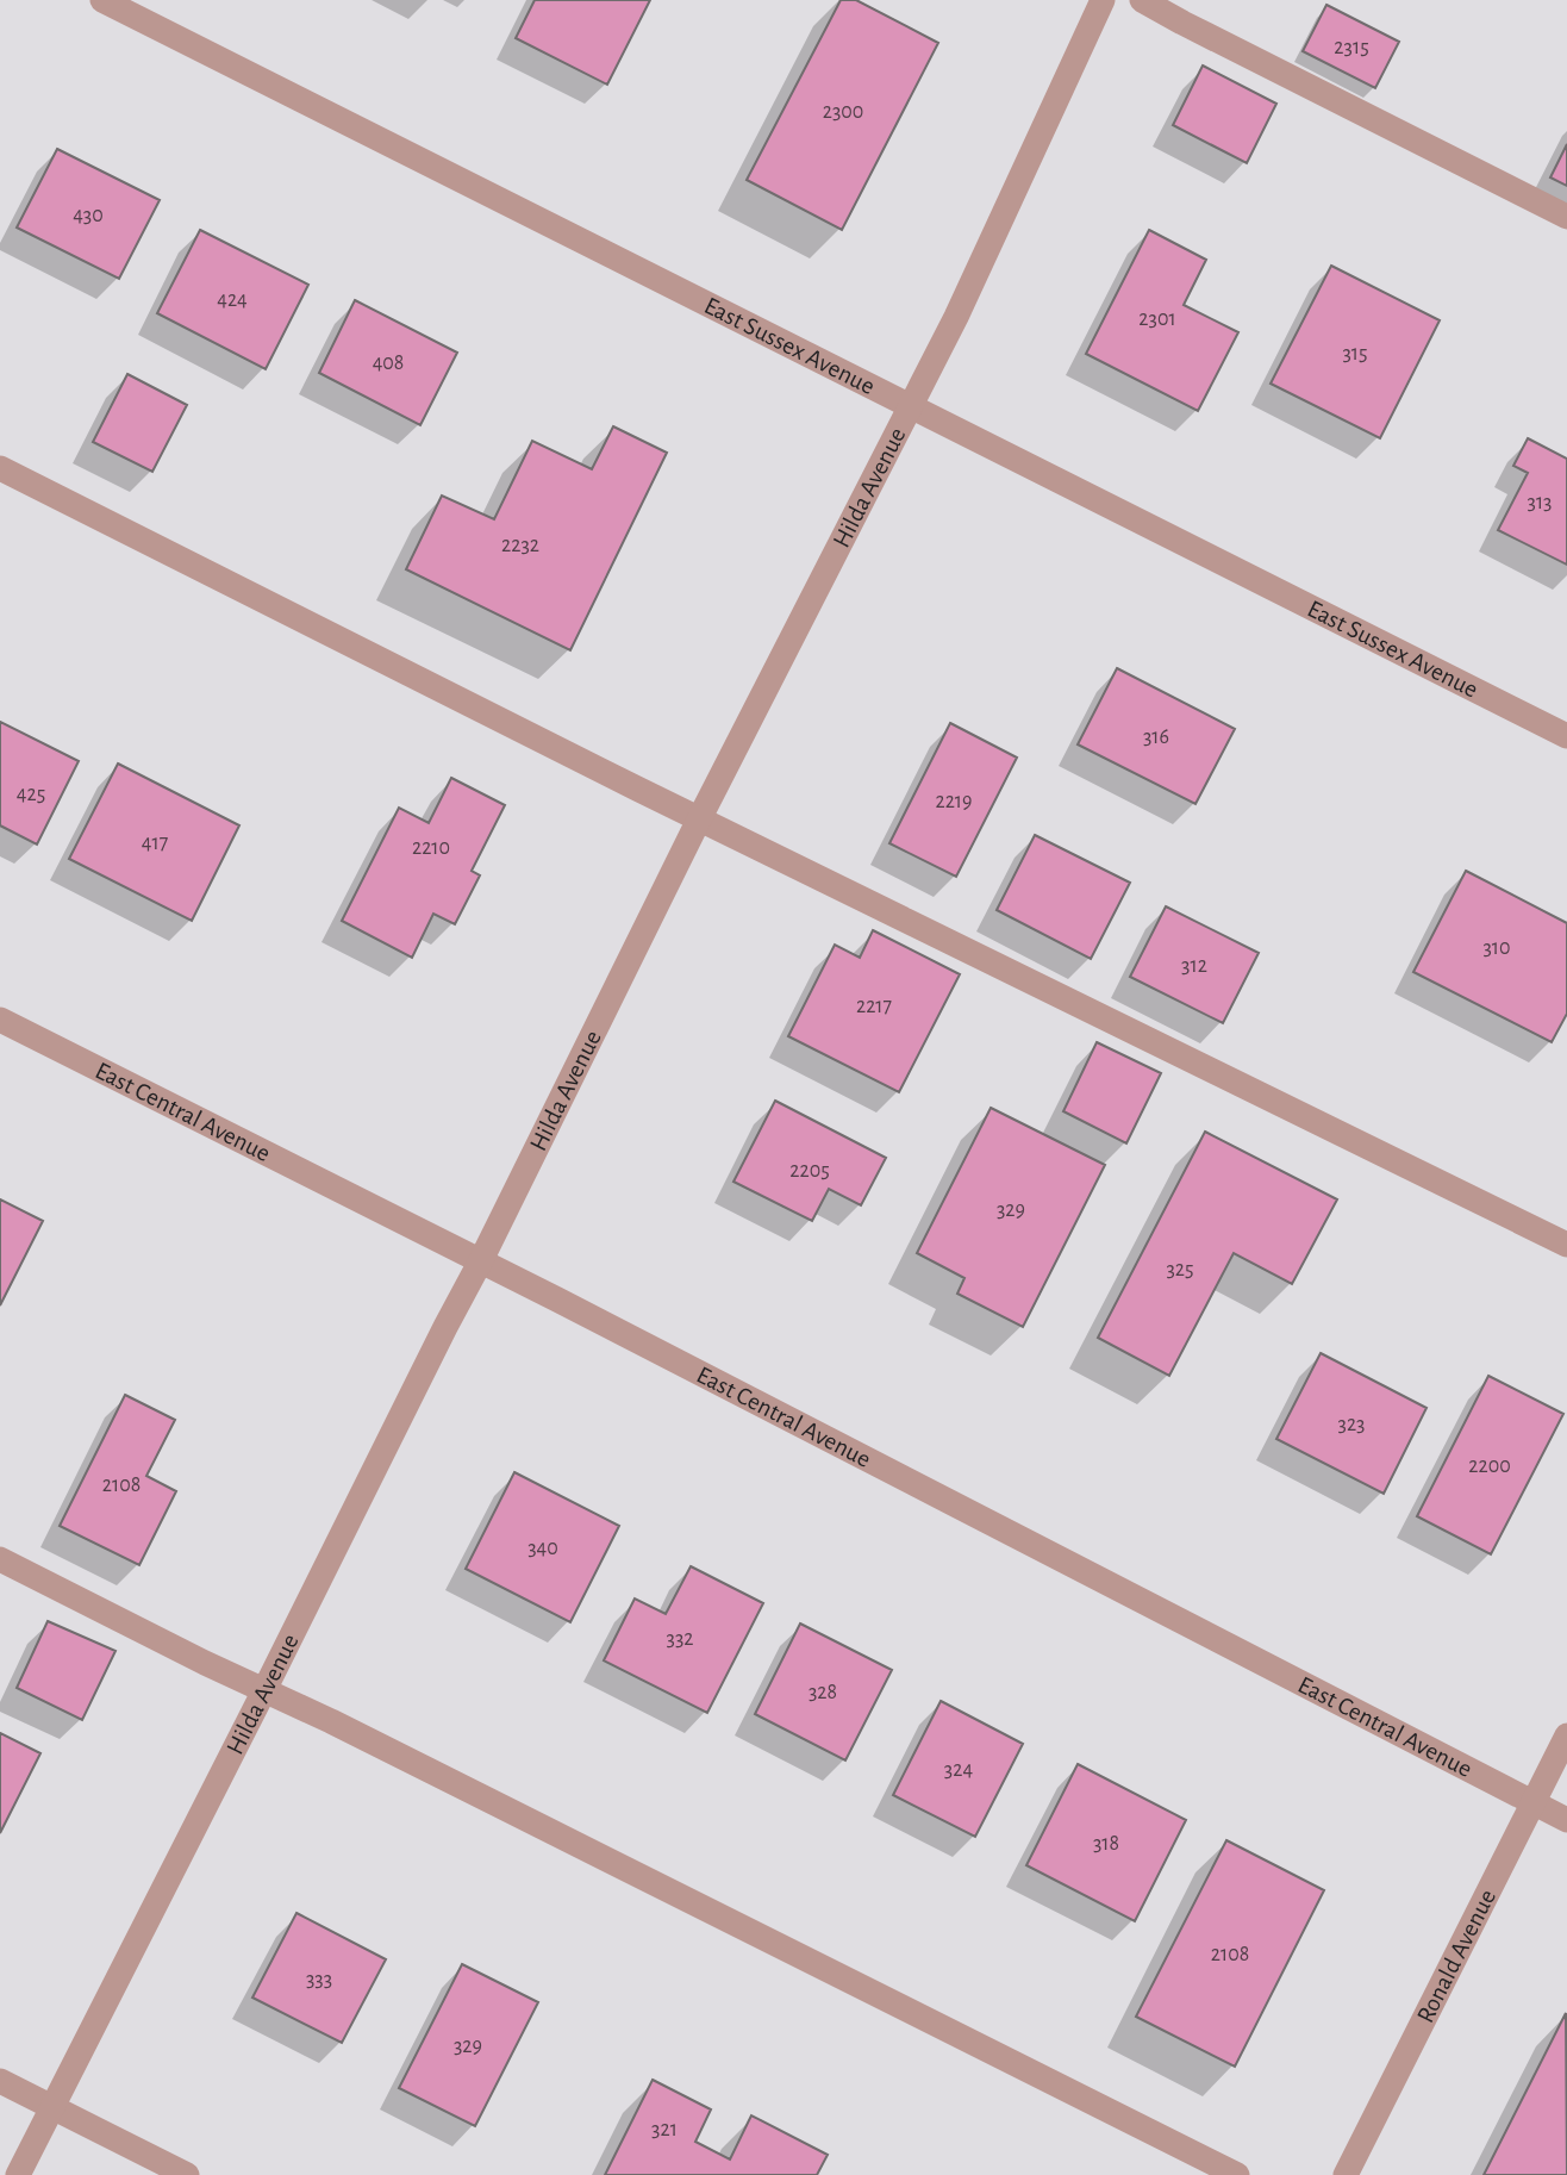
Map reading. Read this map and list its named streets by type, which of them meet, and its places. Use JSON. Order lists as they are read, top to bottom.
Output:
{
  "streets": {
    "street": [
      "East Sussex Avenue",
      "Hilda Avenue",
      "East Central Avenue",
      "Ronald Avenue"
    ]
  },
  "crossings": [
    ["East Sussex Avenue", "Hilda Avenue"],
    ["Hilda Avenue", "East Central Avenue"],
    ["East Central Avenue", "Ronald Avenue"]
  ],
  "house_numbers": [
    "2315",
    "2300",
    "430",
    "424",
    "2301",
    "315",
    "408",
    "313",
    "2232",
    "316",
    "425",
    "2219",
    "417",
    "2210",
    "310",
    "312",
    "2217",
    "2205",
    "329",
    "325",
    "323",
    "2200",
    "2108",
    "340",
    "332",
    "328",
    "324",
    "318",
    "2108",
    "333",
    "329",
    "321"
  ]
}
